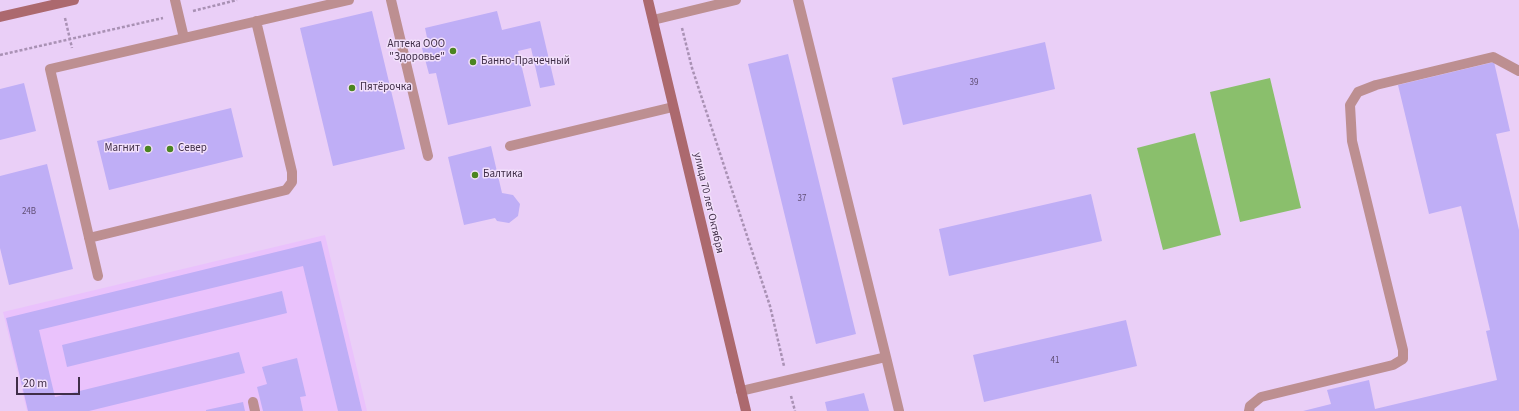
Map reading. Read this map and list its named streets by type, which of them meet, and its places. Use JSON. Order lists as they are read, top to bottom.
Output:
{
  "streets": {
    "street": ["улица 70 лет Октября"]
  },
  "places": [
    "Аптека ООО \"Здоровье\"",
    "Банно-Прачечный",
    "Пятёрочка",
    "Магнит",
    "Север",
    "Балтика"
  ],
  "house_numbers": [
    "39",
    "37",
    "24В",
    "41"
  ],
  "scale_bar": "20 m"
}
